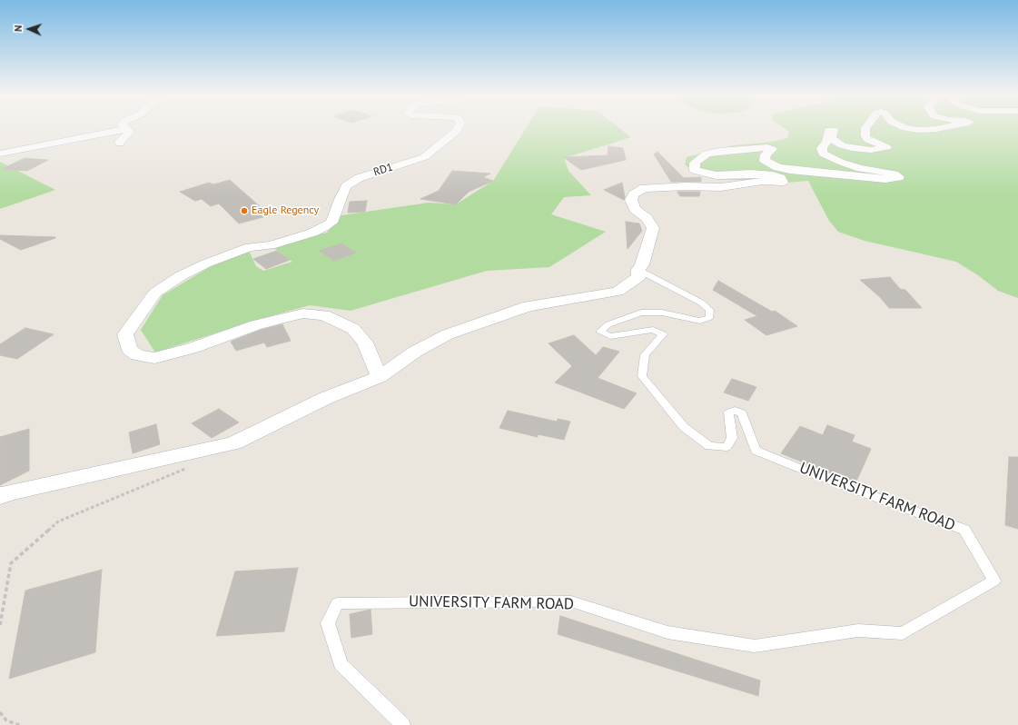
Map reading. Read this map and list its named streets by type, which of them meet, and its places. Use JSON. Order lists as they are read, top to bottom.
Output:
{
  "streets": {
    "street": ["RD1"],
    "lane": ["UNIVERSITY FARM ROAD"]
  },
  "places": ["Eagle Regency"],
  "north": "left"
}
